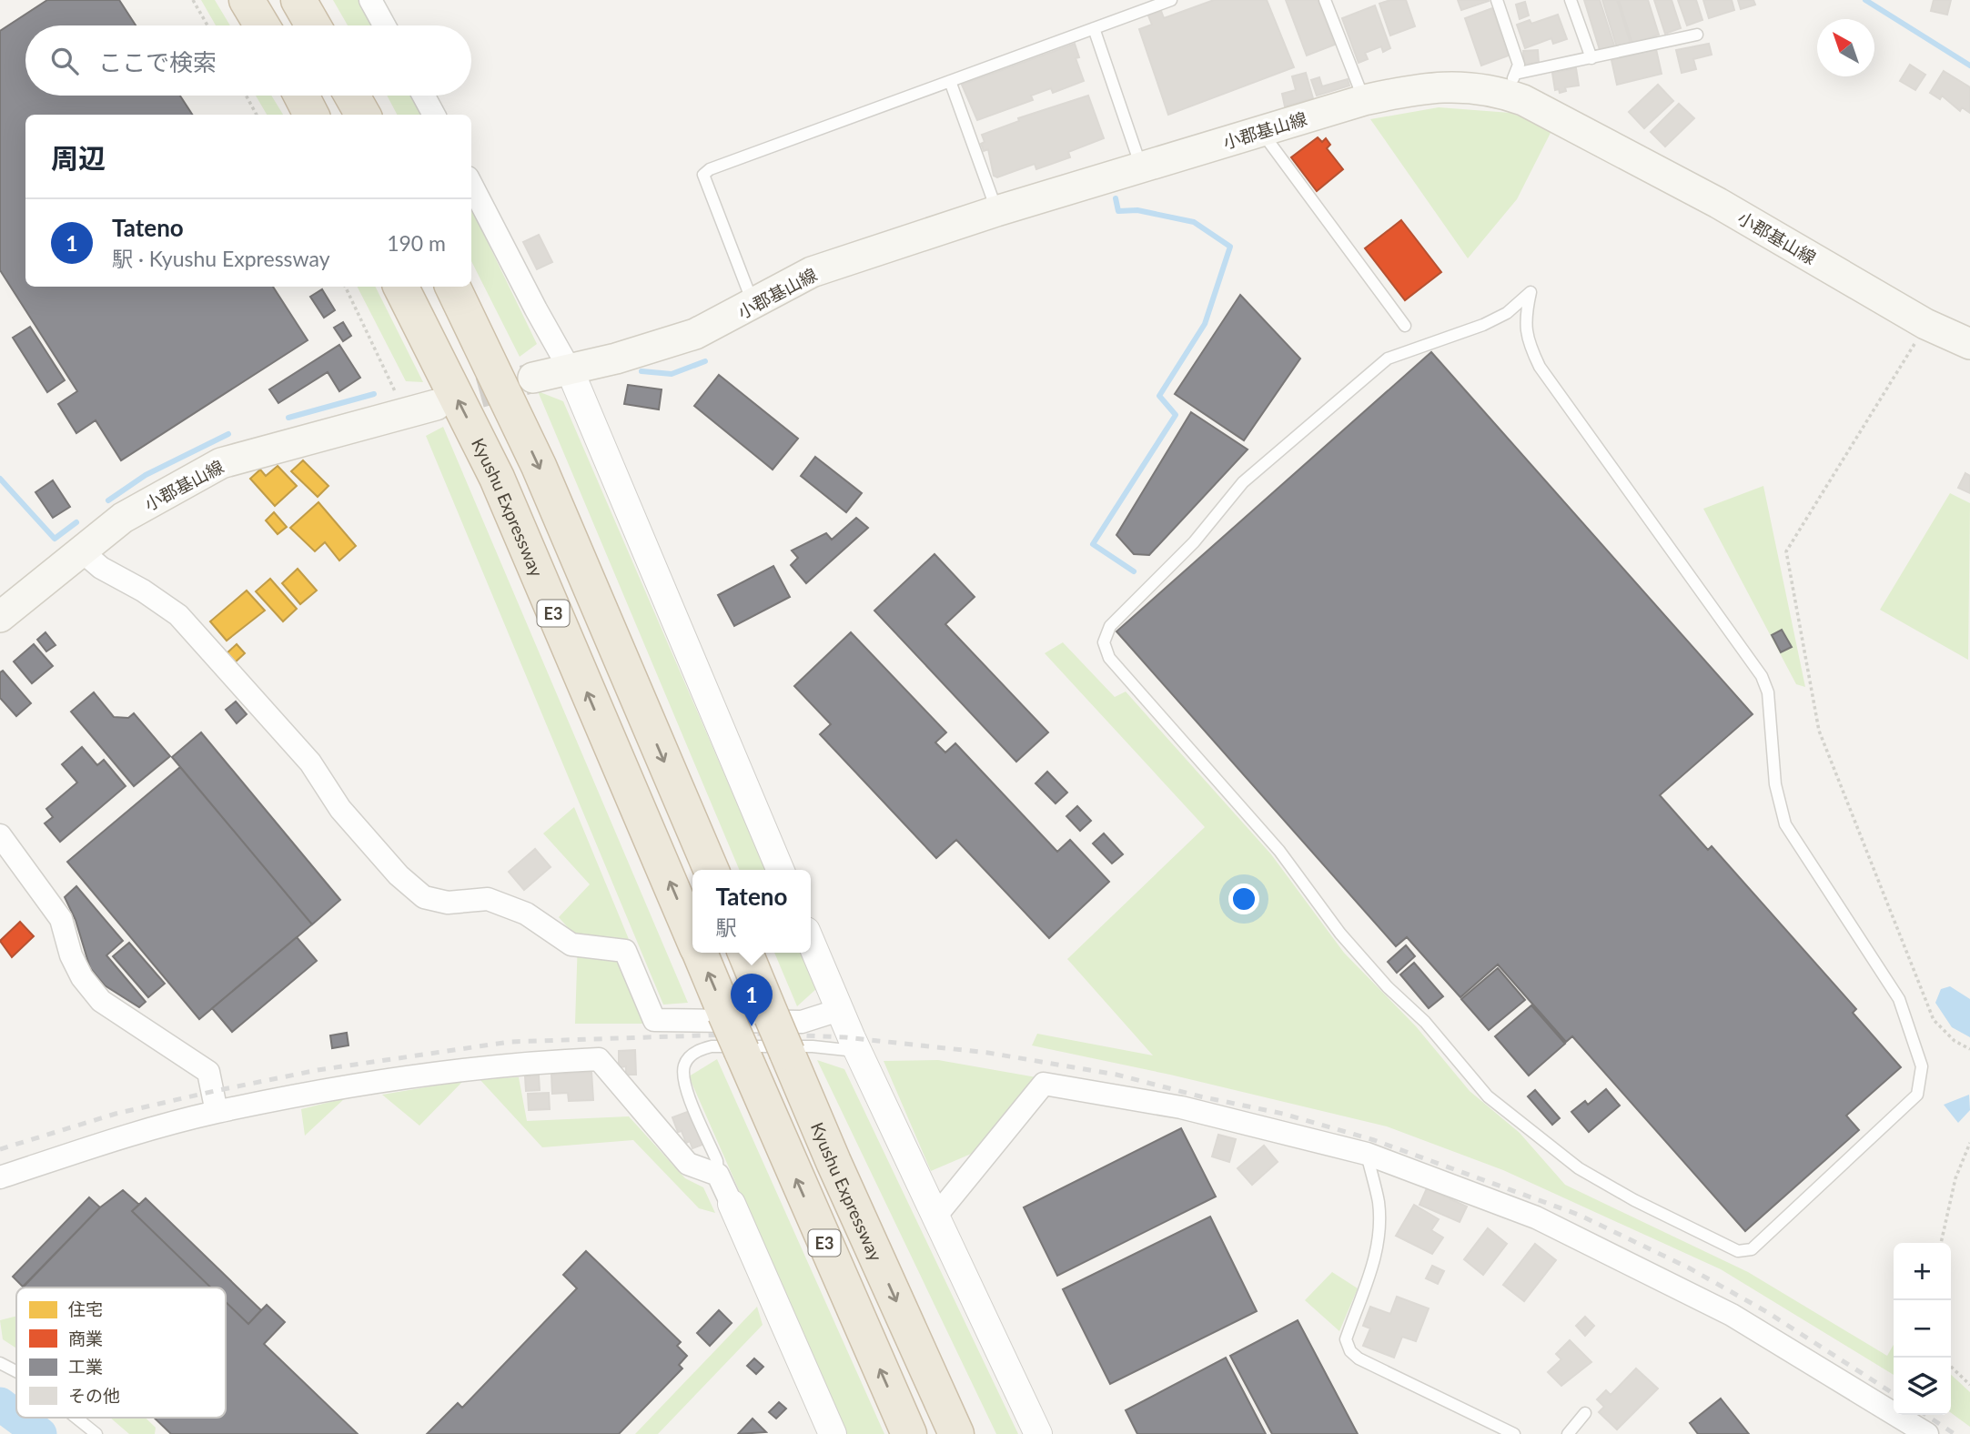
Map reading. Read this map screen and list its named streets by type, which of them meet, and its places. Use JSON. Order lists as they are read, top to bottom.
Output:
{
  "streets": {
    "highway": ["Kyushu Expressway", "E3"],
    "main road": ["小郡基山線"]
  },
  "legend": [
    "住宅",
    "商業",
    "工業",
    "その他"
  ],
  "north": "top left",
  "page": {
    "search": "ここで検索",
    "heading": "周辺",
    "list": [
      {
        "mark": "1",
        "name": "Tateno",
        "note": "駅 · Kyushu Expressway",
        "value": "190 m"
      }
    ],
    "popup": ["Tateno", "駅"],
    "pins": "1",
    "map_buttons": ["+", "−"]
  }
}
